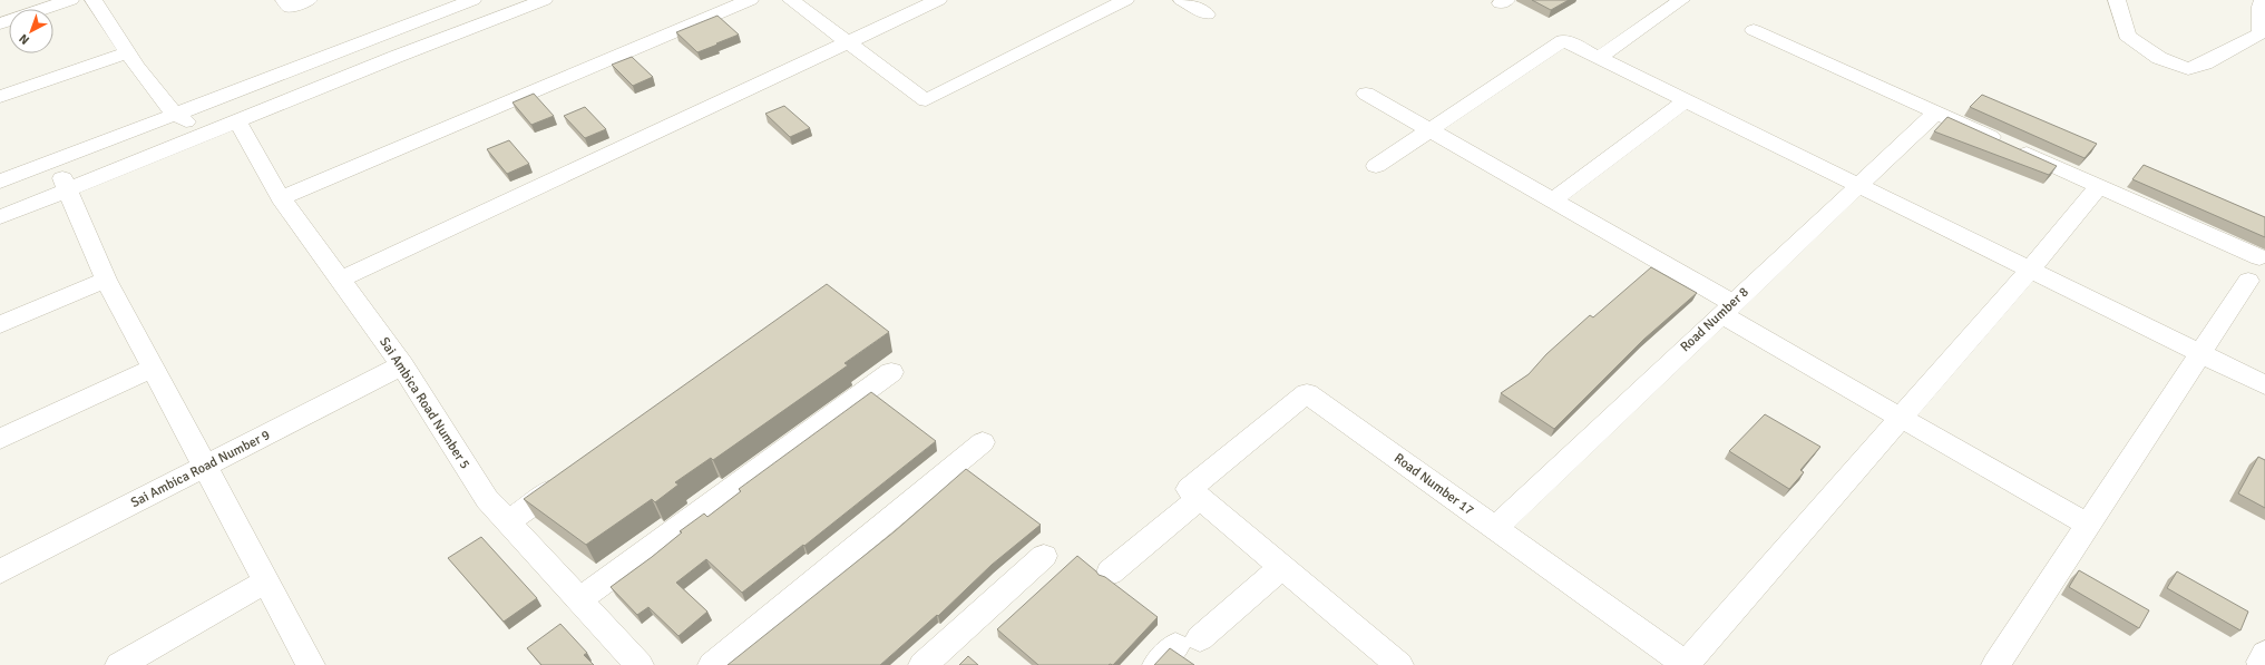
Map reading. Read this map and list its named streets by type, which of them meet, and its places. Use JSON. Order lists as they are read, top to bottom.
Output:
{
  "streets": {
    "street": [
      "Road Number 8",
      "Sai Ambica Road Number 5",
      "Sai Ambica Road Number 9",
      "Road Number 17"
    ]
  },
  "crossings": [
    ["Road Number 8", "Road Number 17"],
    ["Sai Ambica Road Number 5", "Sai Ambica Road Number 9"]
  ],
  "north": "bottom left"
}
